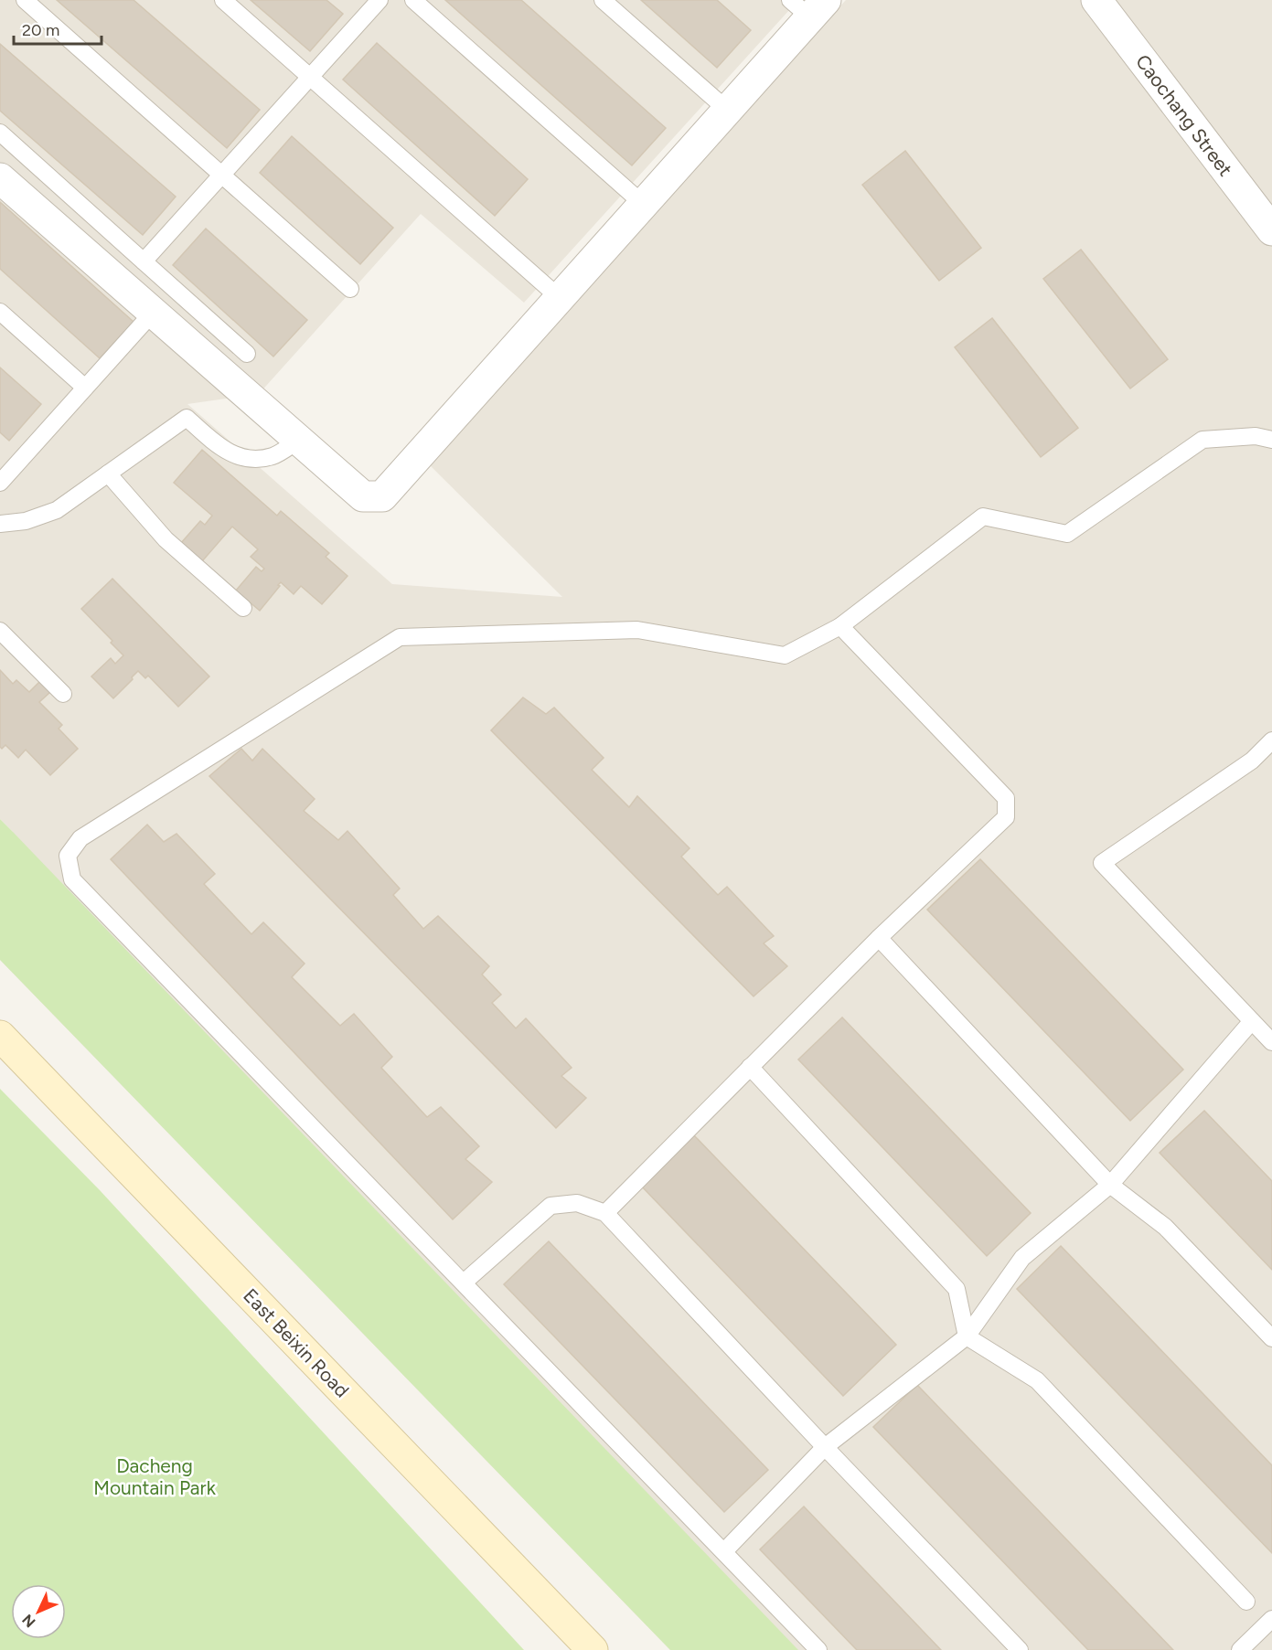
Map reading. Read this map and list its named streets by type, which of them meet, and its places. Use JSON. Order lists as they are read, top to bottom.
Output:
{
  "streets": {
    "main road": ["East Beixin Road"],
    "street": ["Caochang Street"]
  },
  "parks": ["Dacheng Mountain Park"],
  "scale_bar": "20 m",
  "north": "bottom left"
}
